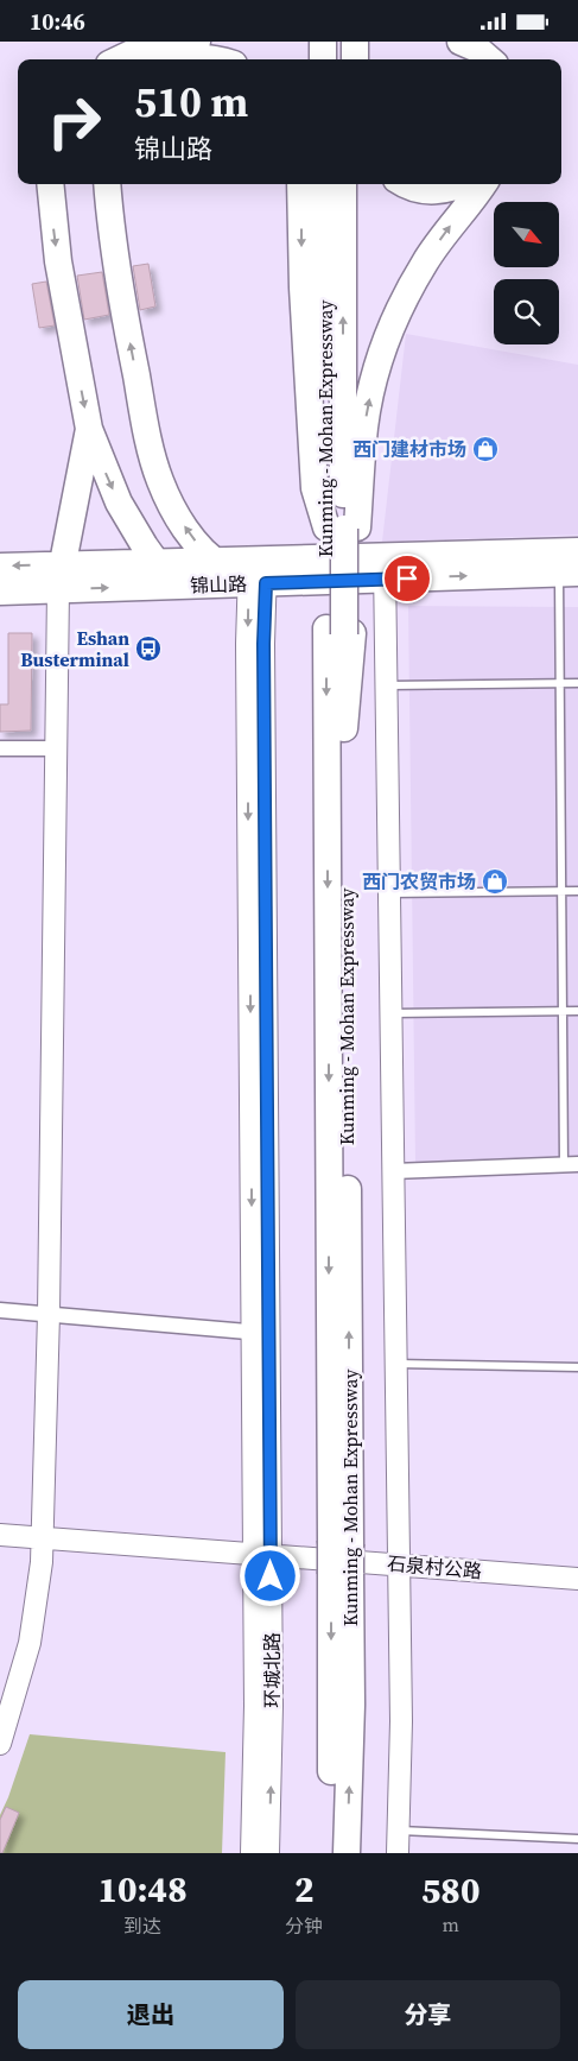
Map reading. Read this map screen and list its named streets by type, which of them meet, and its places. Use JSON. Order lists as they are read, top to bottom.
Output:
{
  "streets": {
    "highway": ["Kunming - Mohan Expressway", "锦山路"],
    "street": ["石泉村公路", "环城北路"]
  },
  "crossings": [
    ["锦山路", "环城北路"],
    ["石泉村公路", "环城北路"]
  ],
  "places": {
    "shop": ["西门建材市场", "西门农贸市场"],
    "bus stop": ["Eshan Busterminal"]
  },
  "north": "bottom right",
  "page": {
    "status": "10:46",
    "turn": ["510 m", "锦山路"],
    "eta": [
      "10:48",
      "到达",
      "2",
      "分钟",
      "580",
      "m"
    ],
    "buttons": ["退出", "分享"]
  }
}
